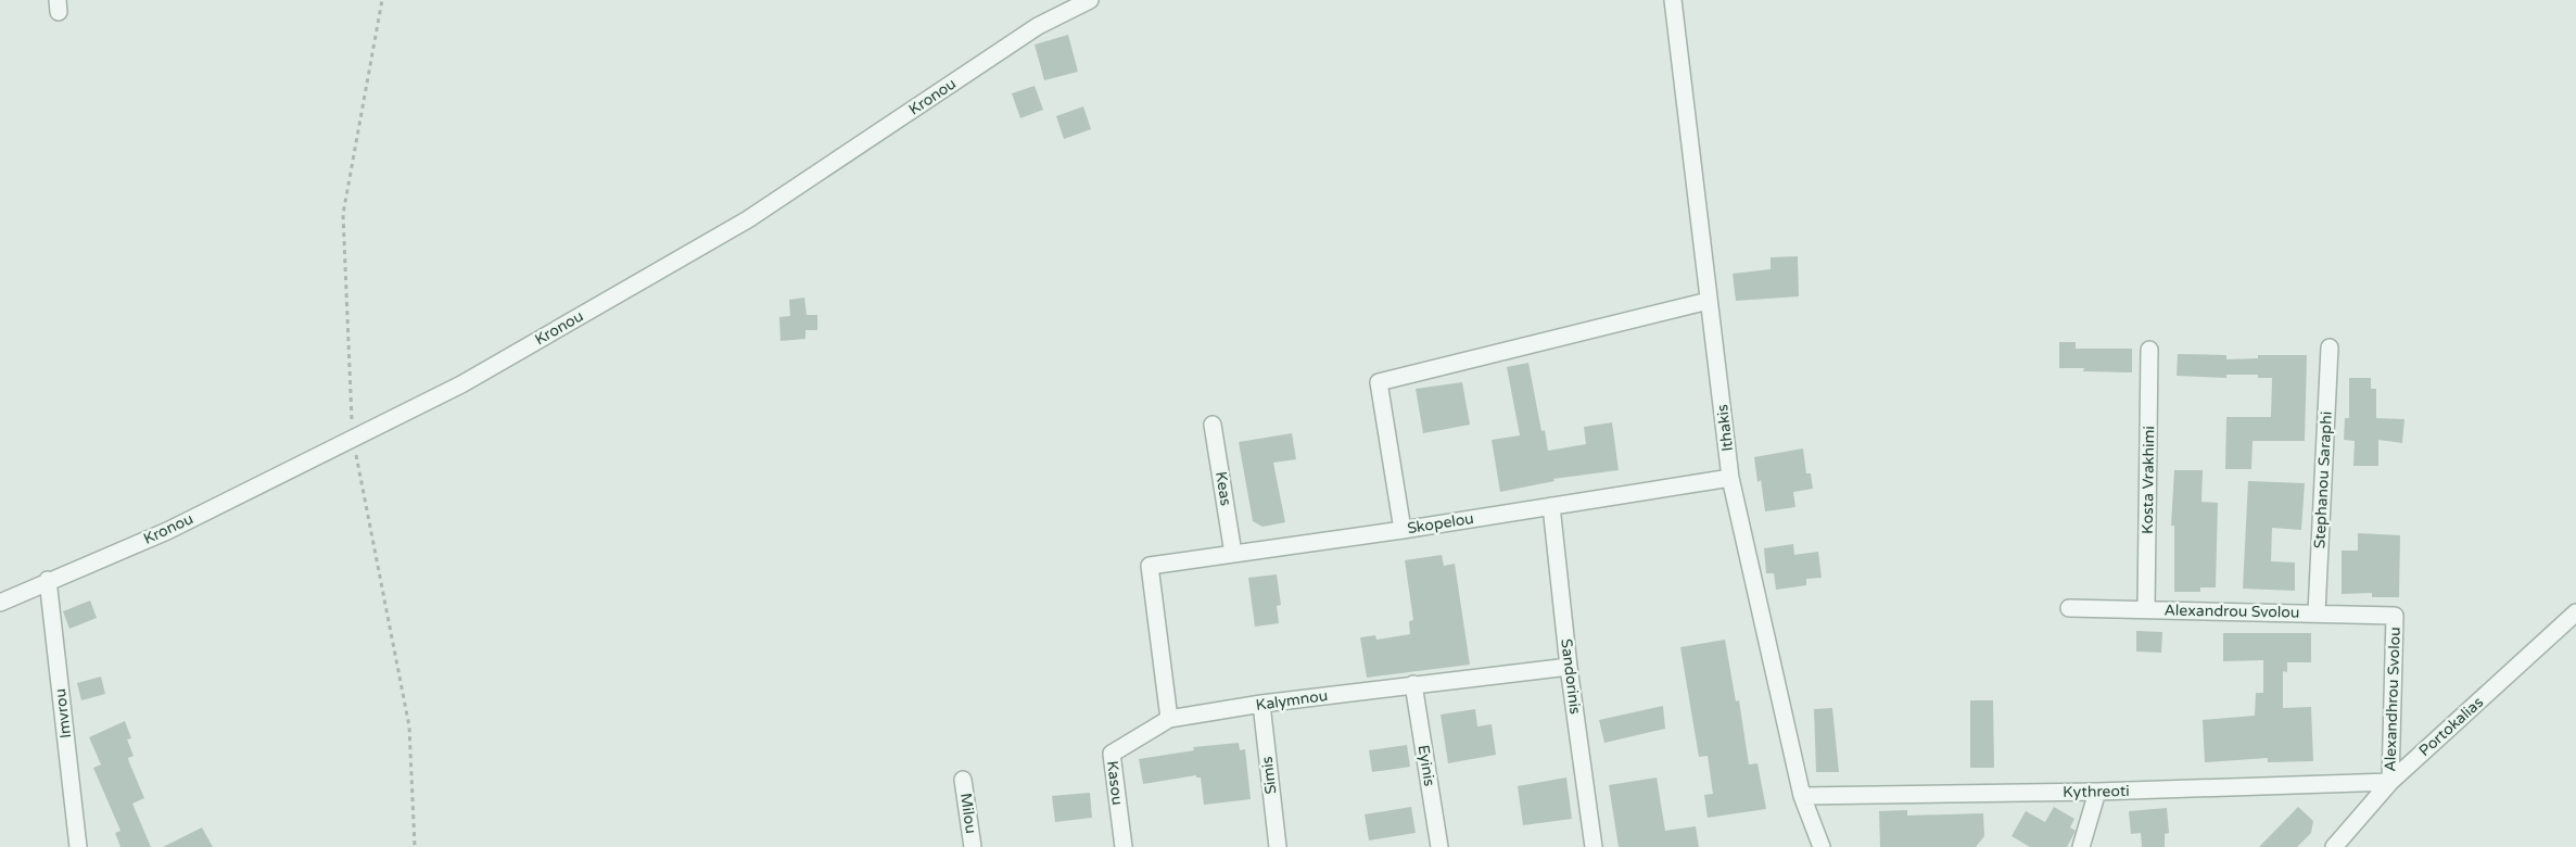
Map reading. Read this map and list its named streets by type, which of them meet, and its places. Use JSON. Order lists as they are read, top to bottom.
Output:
{
  "streets": {
    "street": [
      "Kronou",
      "Ithakis",
      "Kosta Vrakhimi",
      "Stephanou Saraphi",
      "Keas",
      "Skopelou",
      "Alexandrou Svolou",
      "Sandorinis",
      "Alexandhrou Svolou",
      "Kalymnou",
      "Imvrou",
      "Portokalias",
      "Eyinis",
      "Simis",
      "Kasou",
      "Kythreoti",
      "Milou"
    ]
  },
  "crossings": [
    ["Kronou", "Imvrou"],
    ["Ithakis", "Skopelou"],
    ["Ithakis", "Kythreoti"],
    ["Kosta Vrakhimi", "Alexandrou Svolou"],
    ["Stephanou Saraphi", "Alexandrou Svolou"],
    ["Keas", "Skopelou"],
    ["Skopelou", "Sandorinis"],
    ["Skopelou", "Kalymnou"],
    ["Skopelou", "Kasou"],
    ["Alexandrou Svolou", "Alexandhrou Svolou"],
    ["Sandorinis", "Kalymnou"],
    ["Alexandhrou Svolou", "Portokalias"],
    ["Alexandhrou Svolou", "Kythreoti"],
    ["Kalymnou", "Eyinis"],
    ["Kalymnou", "Simis"],
    ["Kalymnou", "Kasou"],
    ["Portokalias", "Kythreoti"]
  ]
}
